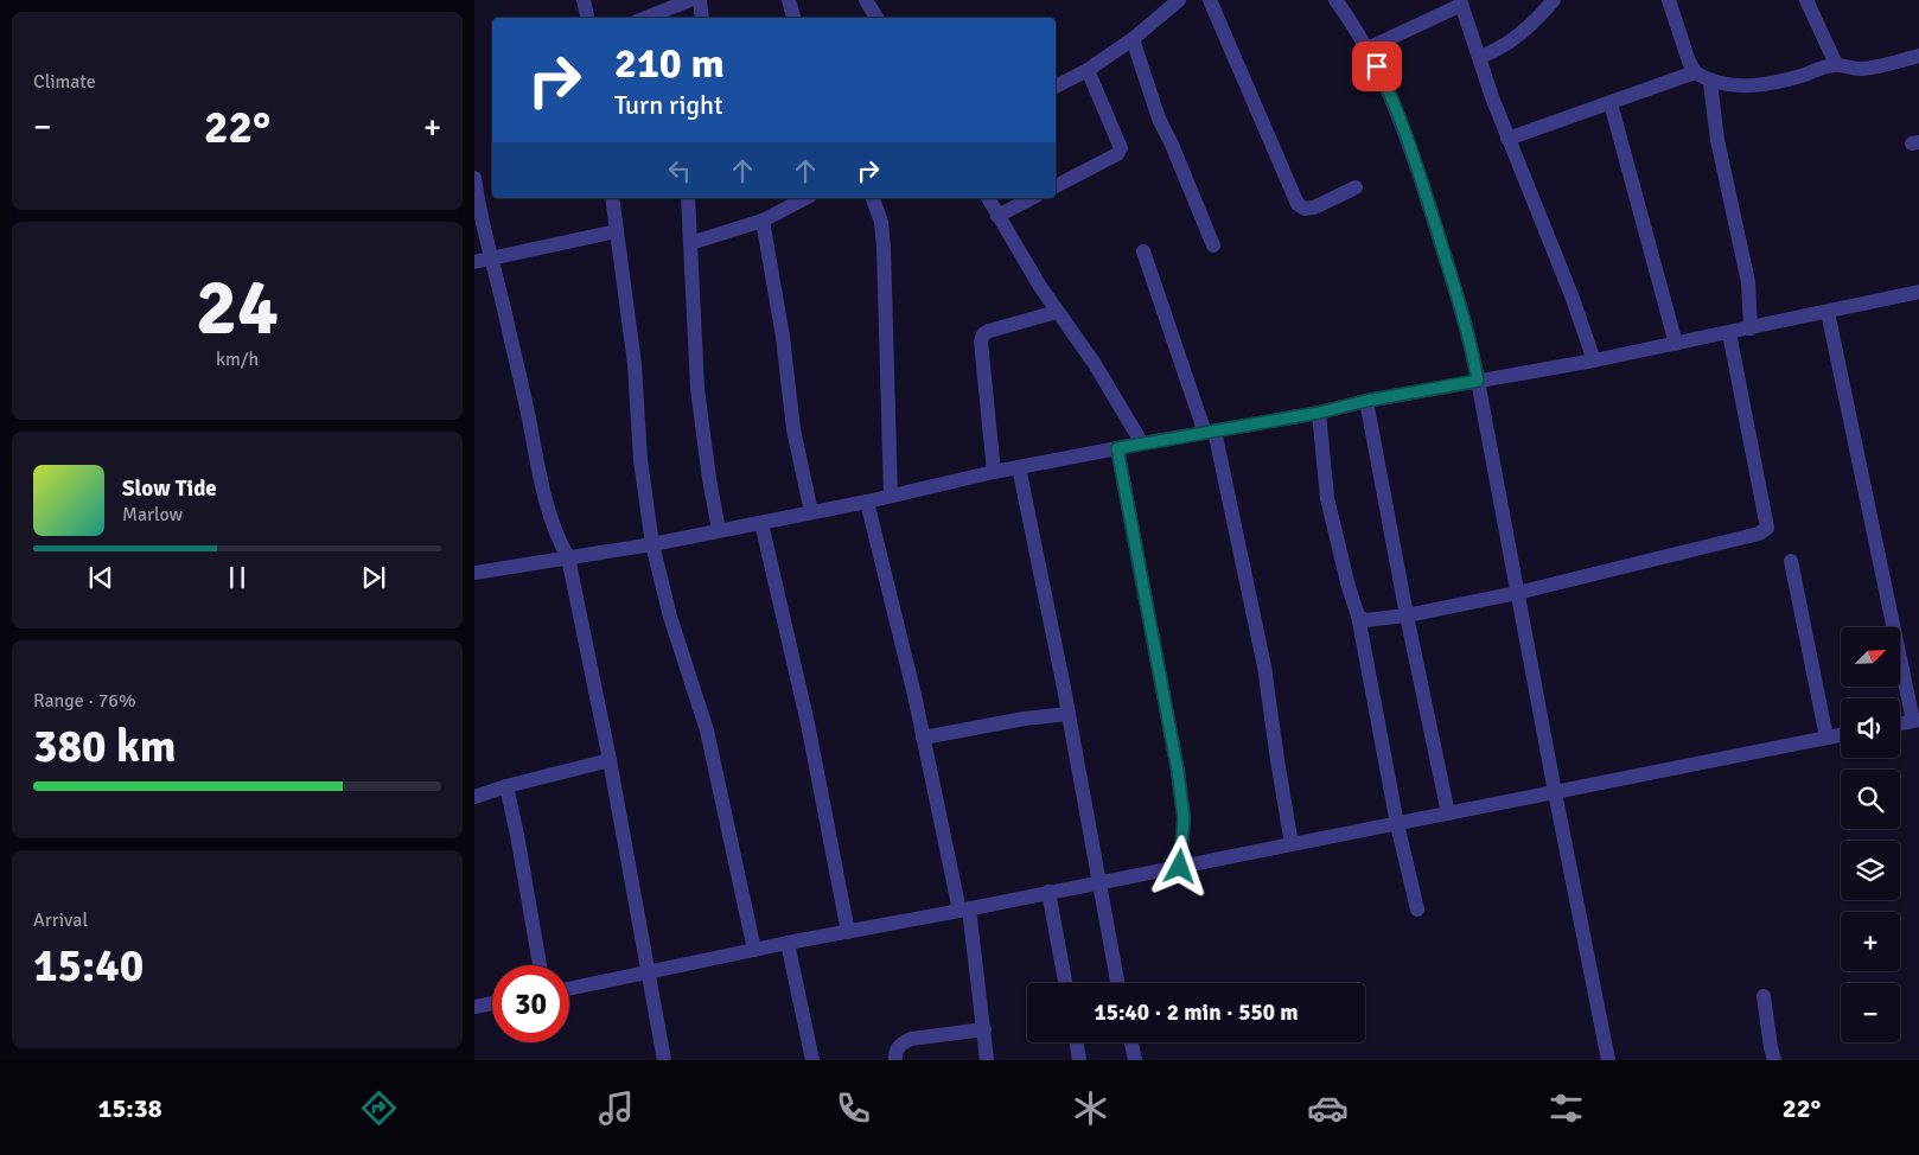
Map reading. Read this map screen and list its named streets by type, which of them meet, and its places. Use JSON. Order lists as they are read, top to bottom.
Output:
{
  "north": "top right",
  "page": {
    "tile": [
      "Climate",
      ["24", "km/h"],
      ["Range · 76%", "380 km"],
      ["Arrival", "15:40"]
    ],
    "turn": ["210 m", "Turn right"],
    "heat": ["−", "22°", "+"],
    "song": ["Slow Tide", "Marlow"],
    "map_buttons": ["+", "−"],
    "limit": "30",
    "trip": "15:40 · 2 min · 550 m",
    "tabs": ["15:38", "22°"]
  }
}
